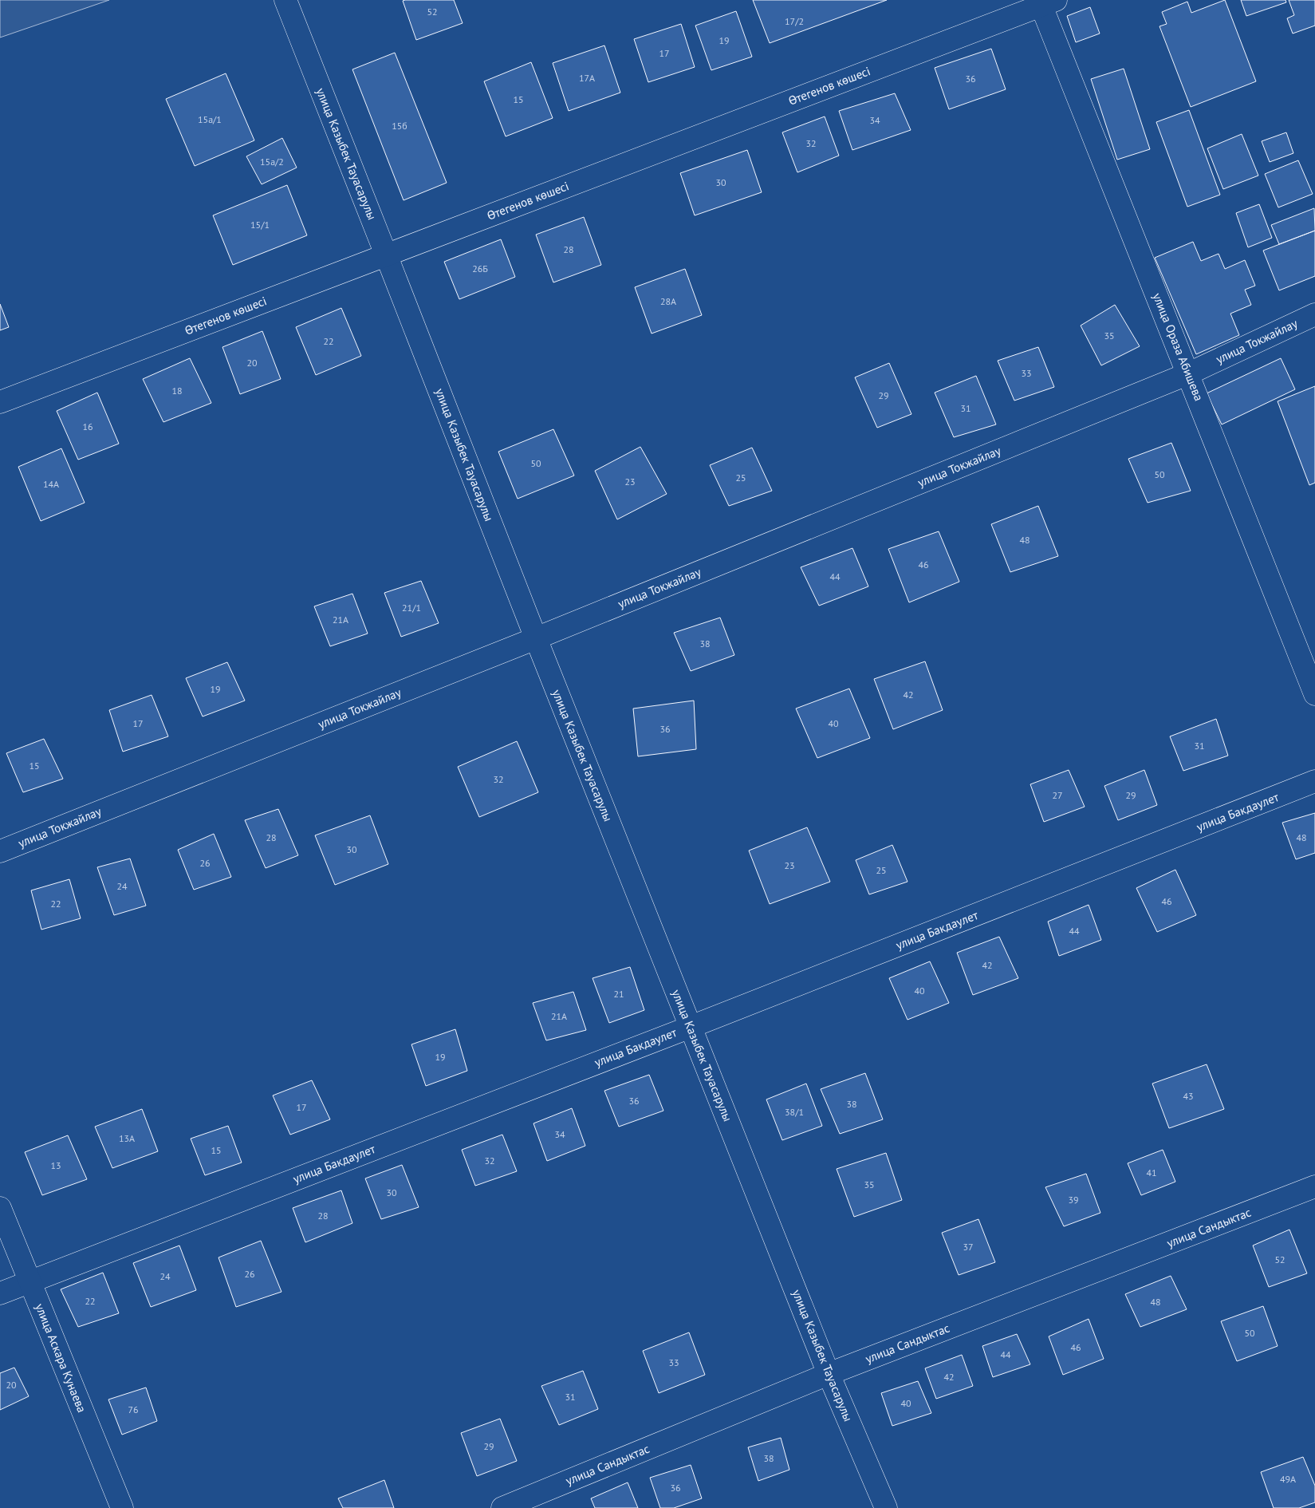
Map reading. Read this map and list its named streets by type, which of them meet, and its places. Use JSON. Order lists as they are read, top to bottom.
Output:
{
  "streets": {
    "street": [
      "Өтегенов көшесі",
      "улица Казыбек Тауасарулы",
      "улица Токжайлау",
      "улица Ораза Абишева",
      "улица Бакдаулет",
      "улица Сандыктас",
      "улица Аскара Кунаева"
    ]
  },
  "crossings": [
    ["Өтегенов көшесі", "улица Казыбек Тауасарулы"],
    ["Өтегенов көшесі", "улица Ораза Абишева"],
    ["улица Казыбек Тауасарулы", "улица Токжайлау"],
    ["улица Казыбек Тауасарулы", "улица Бакдаулет"],
    ["улица Казыбек Тауасарулы", "улица Сандыктас"],
    ["улица Токжайлау", "улица Ораза Абишева"],
    ["улица Бакдаулет", "улица Аскара Кунаева"]
  ],
  "house_numbers": [
    "52",
    "17/2",
    "19",
    "17",
    "17А",
    "36",
    "15",
    "15а/1",
    "34",
    "15б",
    "32",
    "15а/2",
    "30",
    "15/1",
    "28",
    "26Б",
    "28А",
    "35",
    "22",
    "20",
    "33",
    "18",
    "29",
    "31",
    "16",
    "50",
    "50",
    "25",
    "23",
    "14А",
    "48",
    "46",
    "44",
    "21/1",
    "21А",
    "38",
    "19",
    "42",
    "17",
    "40",
    "36",
    "31",
    "15",
    "32",
    "27",
    "29",
    "28",
    "48",
    "30",
    "26",
    "23",
    "25",
    "24",
    "46",
    "22",
    "44",
    "42",
    "40",
    "21",
    "21А",
    "19",
    "43",
    "36",
    "38",
    "17",
    "38/1",
    "34",
    "13А",
    "15",
    "32",
    "13",
    "41",
    "35",
    "30",
    "39",
    "28",
    "37",
    "52",
    "26",
    "24",
    "22",
    "48",
    "50",
    "46",
    "44",
    "33",
    "42",
    "20",
    "31",
    "40",
    "76",
    "29",
    "38",
    "49А",
    "36"
  ]
}
